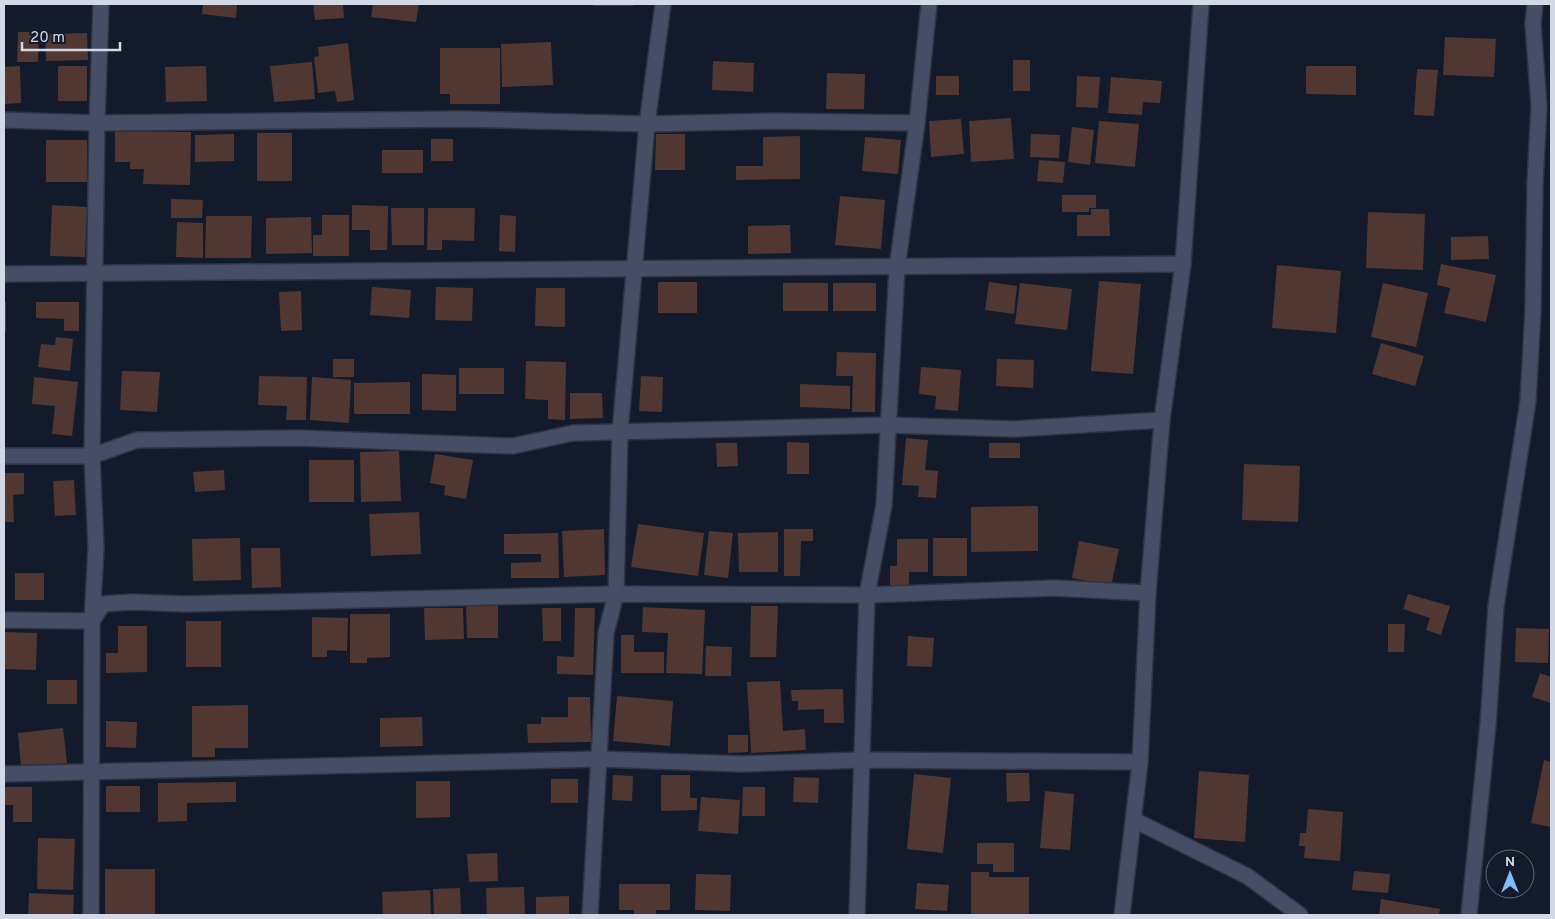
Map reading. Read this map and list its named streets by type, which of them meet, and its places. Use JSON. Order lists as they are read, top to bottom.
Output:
{
  "scale_bar": "20 m",
  "north": "top"
}
